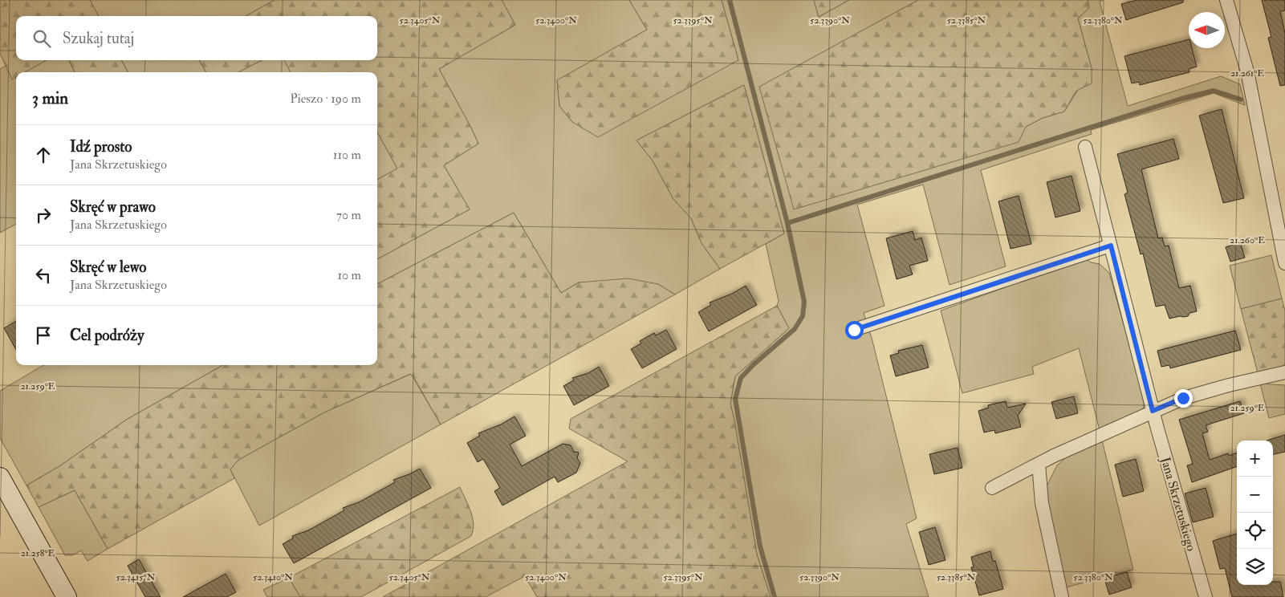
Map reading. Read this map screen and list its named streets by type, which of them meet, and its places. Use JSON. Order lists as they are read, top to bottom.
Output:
{
  "streets": {
    "street": ["Jana Skrzetuskiego"]
  },
  "north": "left",
  "page": {
    "search": "Szukaj tutaj",
    "heading": ["3 min", "Pieszo · 190 m"],
    "list": [
      ["Idź prosto", "Jana Skrzetuskiego", "110 m"],
      ["Skręć w prawo", "Jana Skrzetuskiego", "70 m"],
      ["Skręć w lewo", "Jana Skrzetuskiego", "10 m"],
      "Cel podróży"
    ],
    "map_buttons": ["+", "−"]
  },
  "coordinates": [
    "52.3405°N",
    "52.3400°N",
    "52.3395°N",
    "52.3390°N",
    "52.3385°N",
    "52.3380°N",
    "21.261°E",
    "21.260°E",
    "21.259°E",
    "21.258°E",
    "52.3415°N",
    "52.3410°N"
  ]
}
